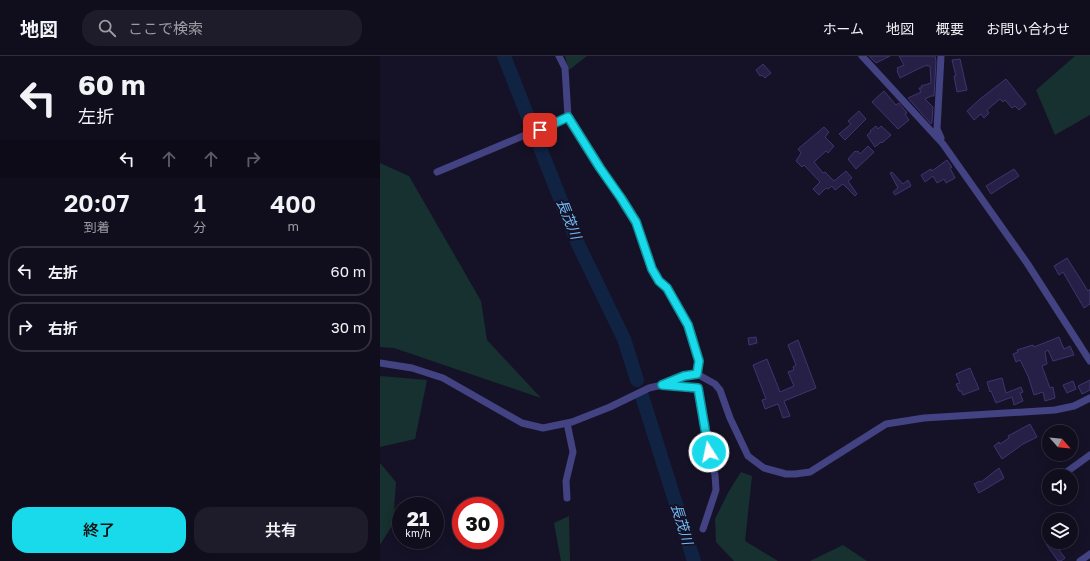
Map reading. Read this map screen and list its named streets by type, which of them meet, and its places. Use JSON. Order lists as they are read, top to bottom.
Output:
{
  "water": ["長茂川"],
  "north": "bottom right",
  "page": {
    "header": "地図",
    "search": "ここで検索",
    "nav": [
      "ホーム",
      "地図",
      "概要",
      "お問い合わせ"
    ],
    "turn": ["60 m", "左折"],
    "eta": [
      "20:07",
      "到着",
      "1",
      "分",
      "400",
      "m"
    ],
    "list": [
      {
        "name": "左折",
        "value": "60 m"
      },
      {
        "name": "右折",
        "value": "30 m"
      }
    ],
    "speed": "21 km/h",
    "limit": "30",
    "buttons": ["終了", "共有"]
  }
}
